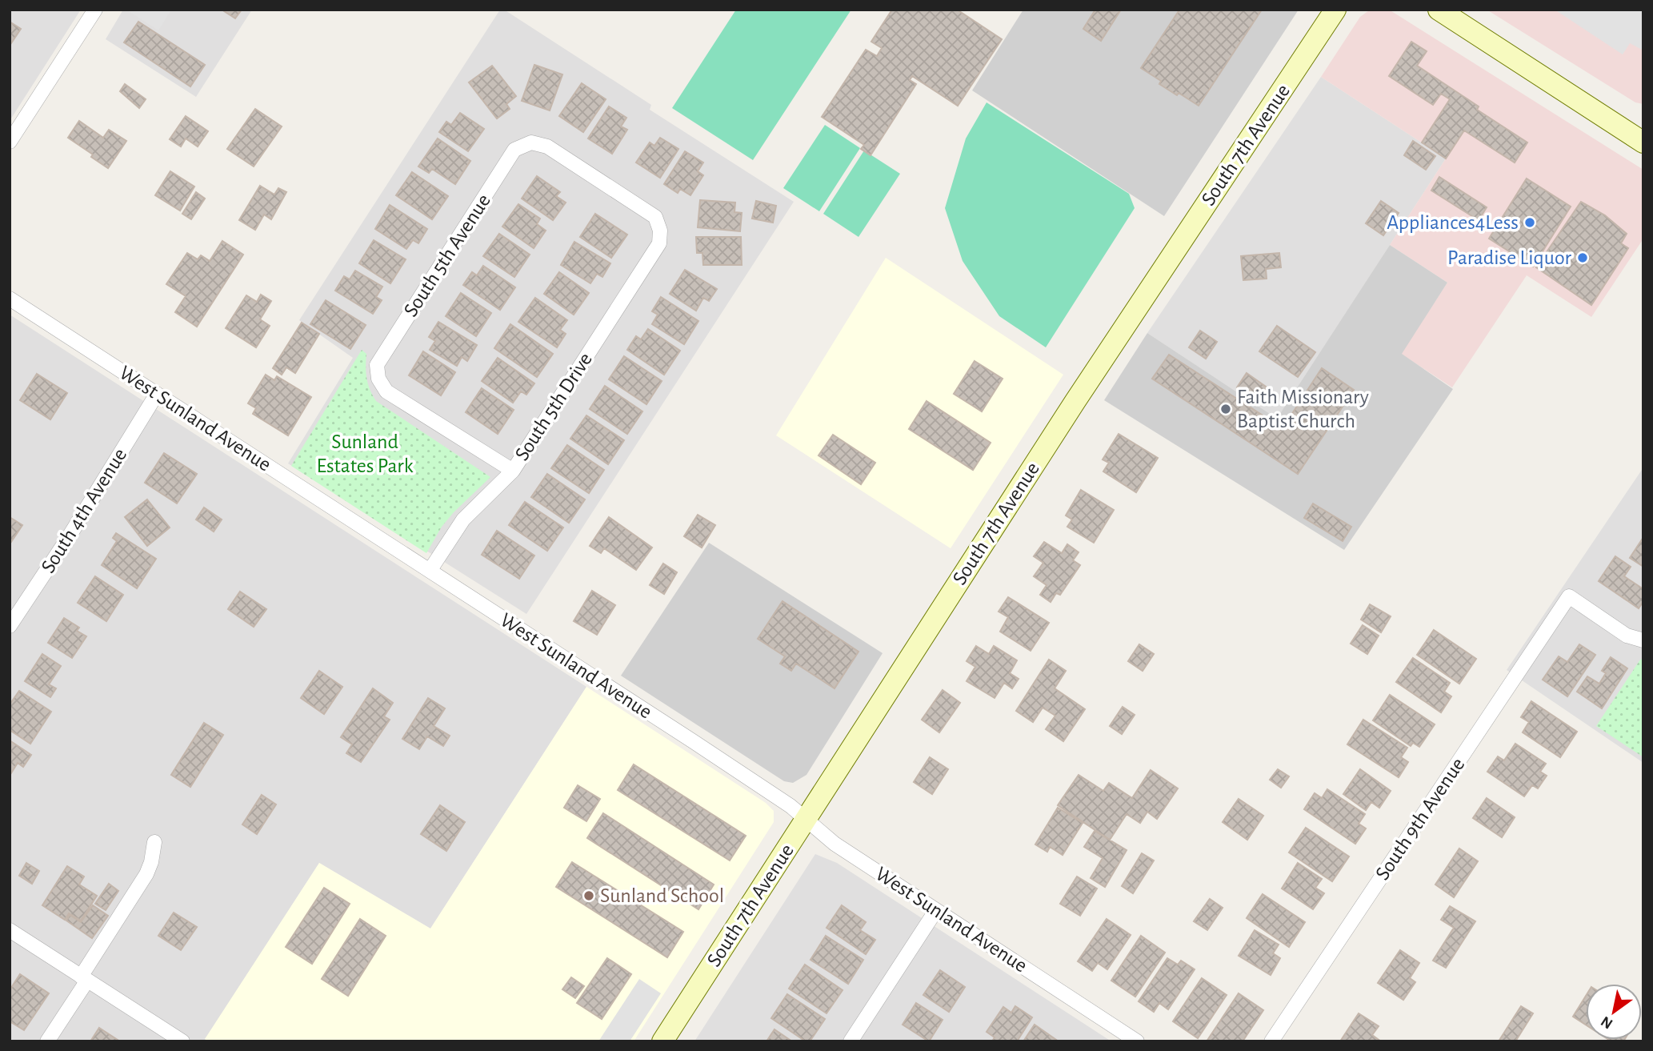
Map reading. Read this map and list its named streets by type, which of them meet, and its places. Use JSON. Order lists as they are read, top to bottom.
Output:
{
  "streets": {
    "main road": ["South 7th Avenue"],
    "street": [
      "South 5th Avenue",
      "South 5th Drive",
      "West Sunland Avenue",
      "South 4th Avenue",
      "South 9th Avenue"
    ]
  },
  "crossings": [
    ["South 7th Avenue", "West Sunland Avenue"],
    ["South 5th Avenue", "South 5th Drive"],
    ["South 5th Drive", "West Sunland Avenue"],
    ["West Sunland Avenue", "South 4th Avenue"]
  ],
  "parks": ["Sunland Estates Park"],
  "places": [
    "Appliances4Less",
    "Paradise Liquor",
    "Faith Missionary Baptist Church",
    "Sunland School"
  ],
  "north": "bottom left"
}
